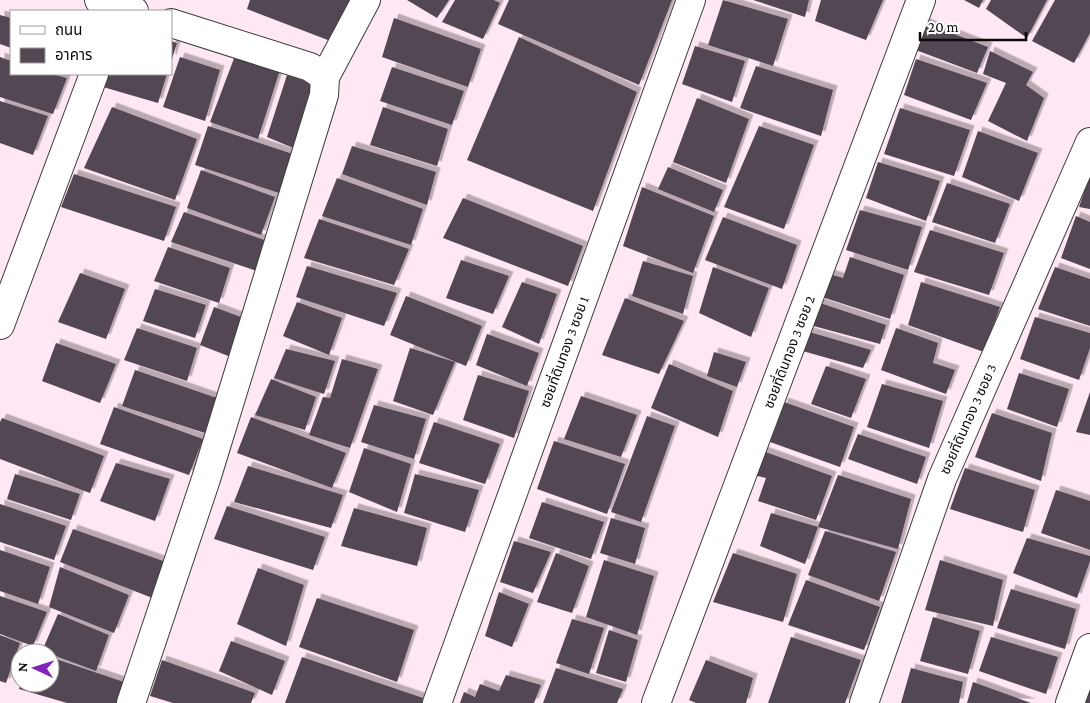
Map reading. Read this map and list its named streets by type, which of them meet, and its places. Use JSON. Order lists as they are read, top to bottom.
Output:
{
  "streets": {
    "street": ["ซอยที่ดินทอง 3 ซอย 1", "ซอยที่ดินทอง 3 ซอย 2", "ซอยที่ดินทอง 3 ซอย 3"]
  },
  "legend": ["ถนน", "อาคาร"],
  "scale_bar": "20 m",
  "north": "left"
}
